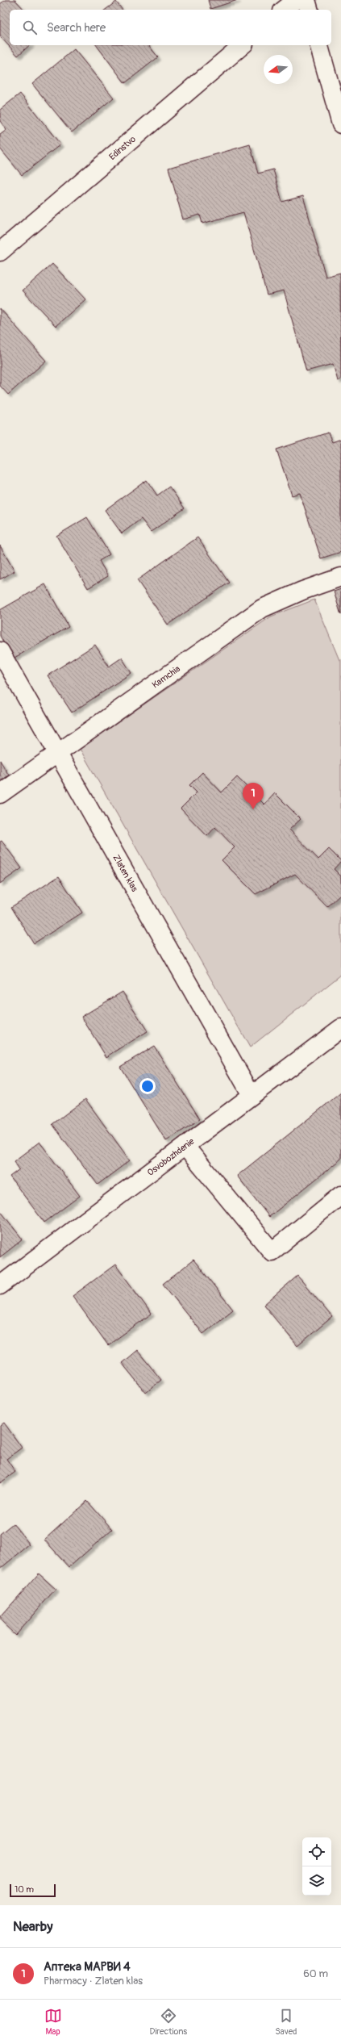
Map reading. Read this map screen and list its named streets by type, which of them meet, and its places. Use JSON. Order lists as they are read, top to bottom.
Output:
{
  "streets": {
    "street": [
      "Edinstvo",
      "Kamchia",
      "Zlaten klas",
      "Osvobozhdenie"
    ]
  },
  "crossings": [
    ["Kamchia", "Zlaten klas"],
    ["Zlaten klas", "Osvobozhdenie"]
  ],
  "scale_bar": "10 m",
  "north": "left",
  "page": {
    "search": "Search here",
    "pins": "1",
    "scale": "10 m",
    "heading": "Nearby",
    "list": [
      {
        "mark": "1",
        "name": "Аптека МАРВИ 4",
        "note": "Pharmacy · Zlaten klas",
        "value": "60 m"
      }
    ],
    "nav": ["Map", "Directions", "Saved"]
  }
}
